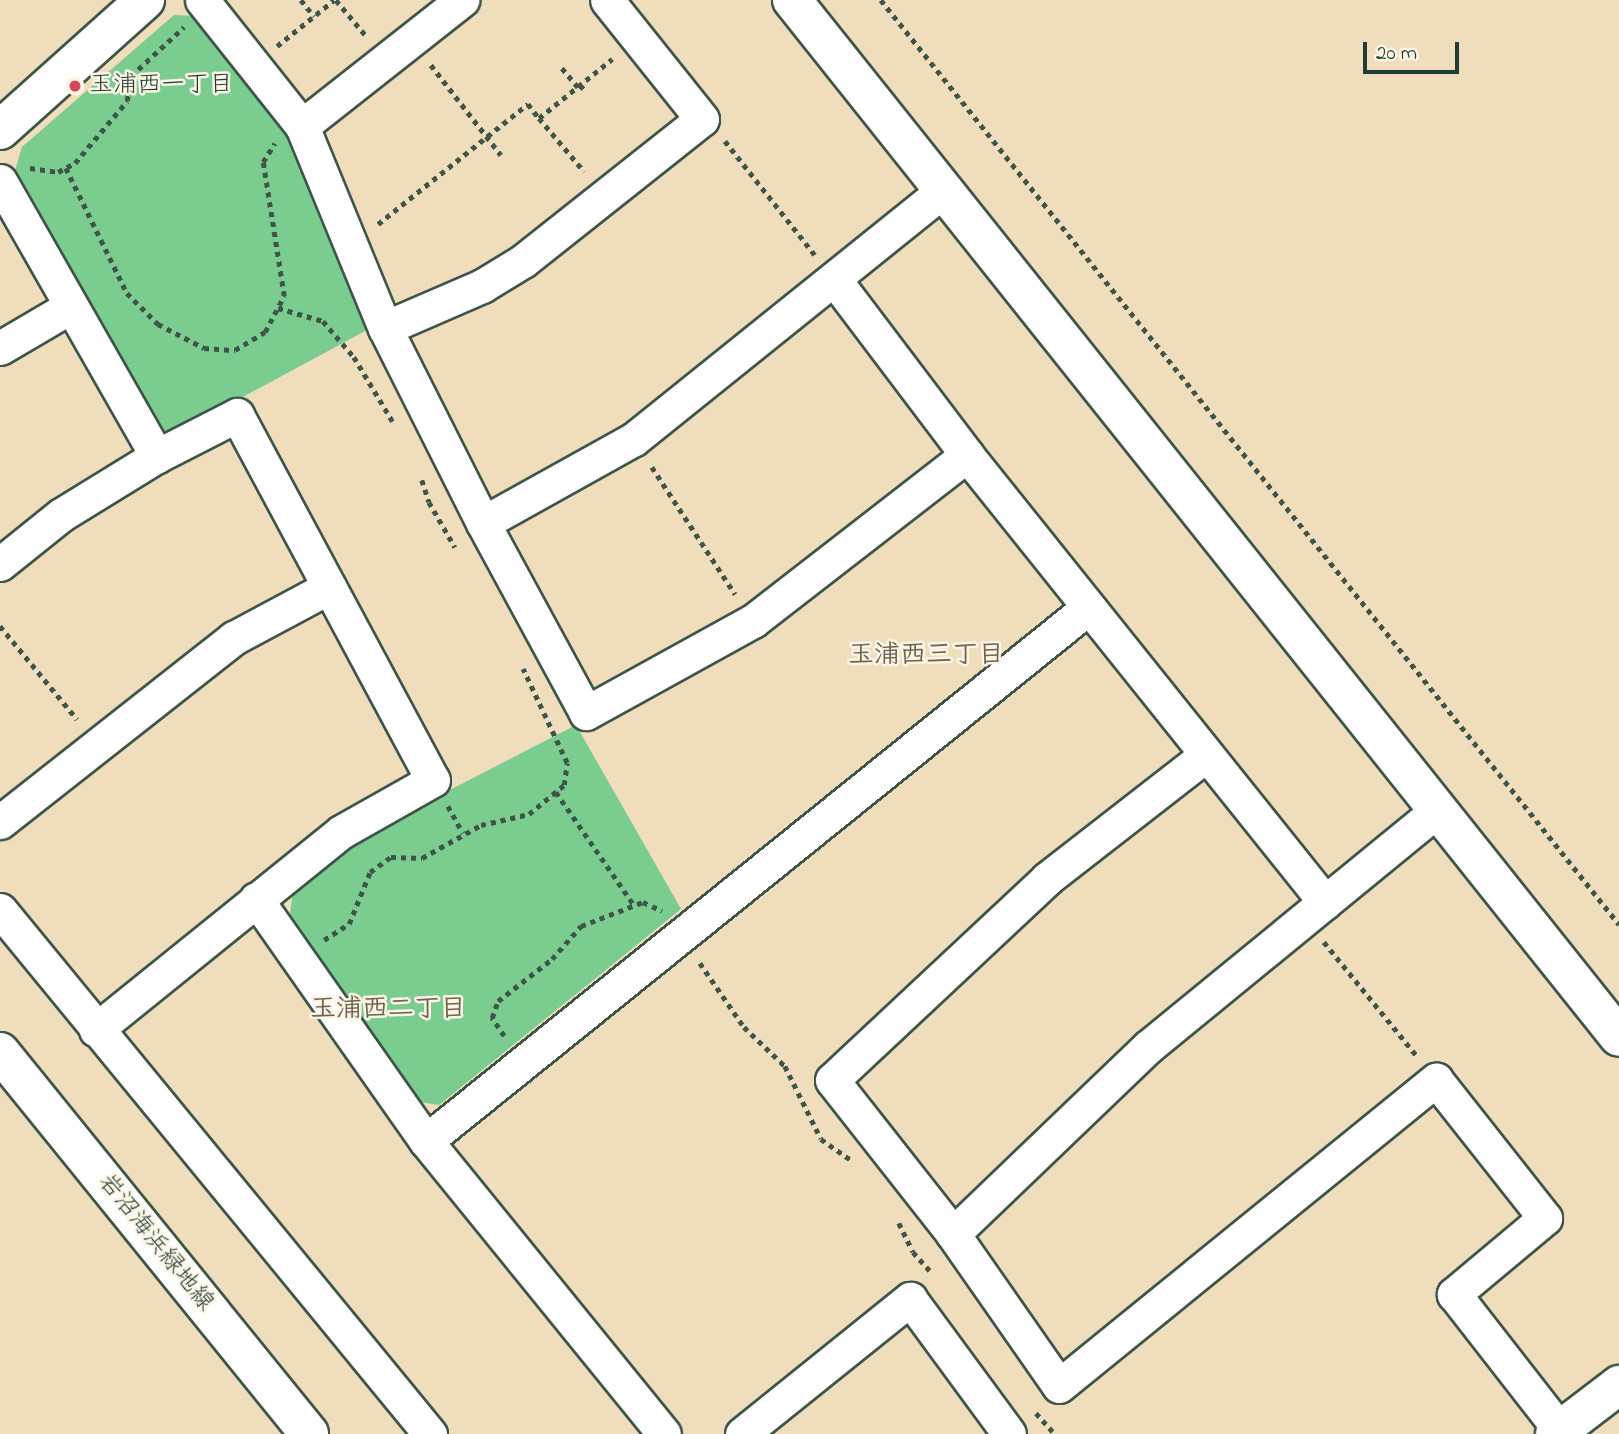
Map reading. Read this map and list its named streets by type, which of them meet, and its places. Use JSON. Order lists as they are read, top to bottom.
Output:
{
  "streets": {
    "street": ["岩沼海浜緑地線"]
  },
  "districts": ["玉浦西三丁目", "玉浦西二丁目"],
  "places": ["玉浦西一丁目"],
  "scale_bar": "20 m"
}
